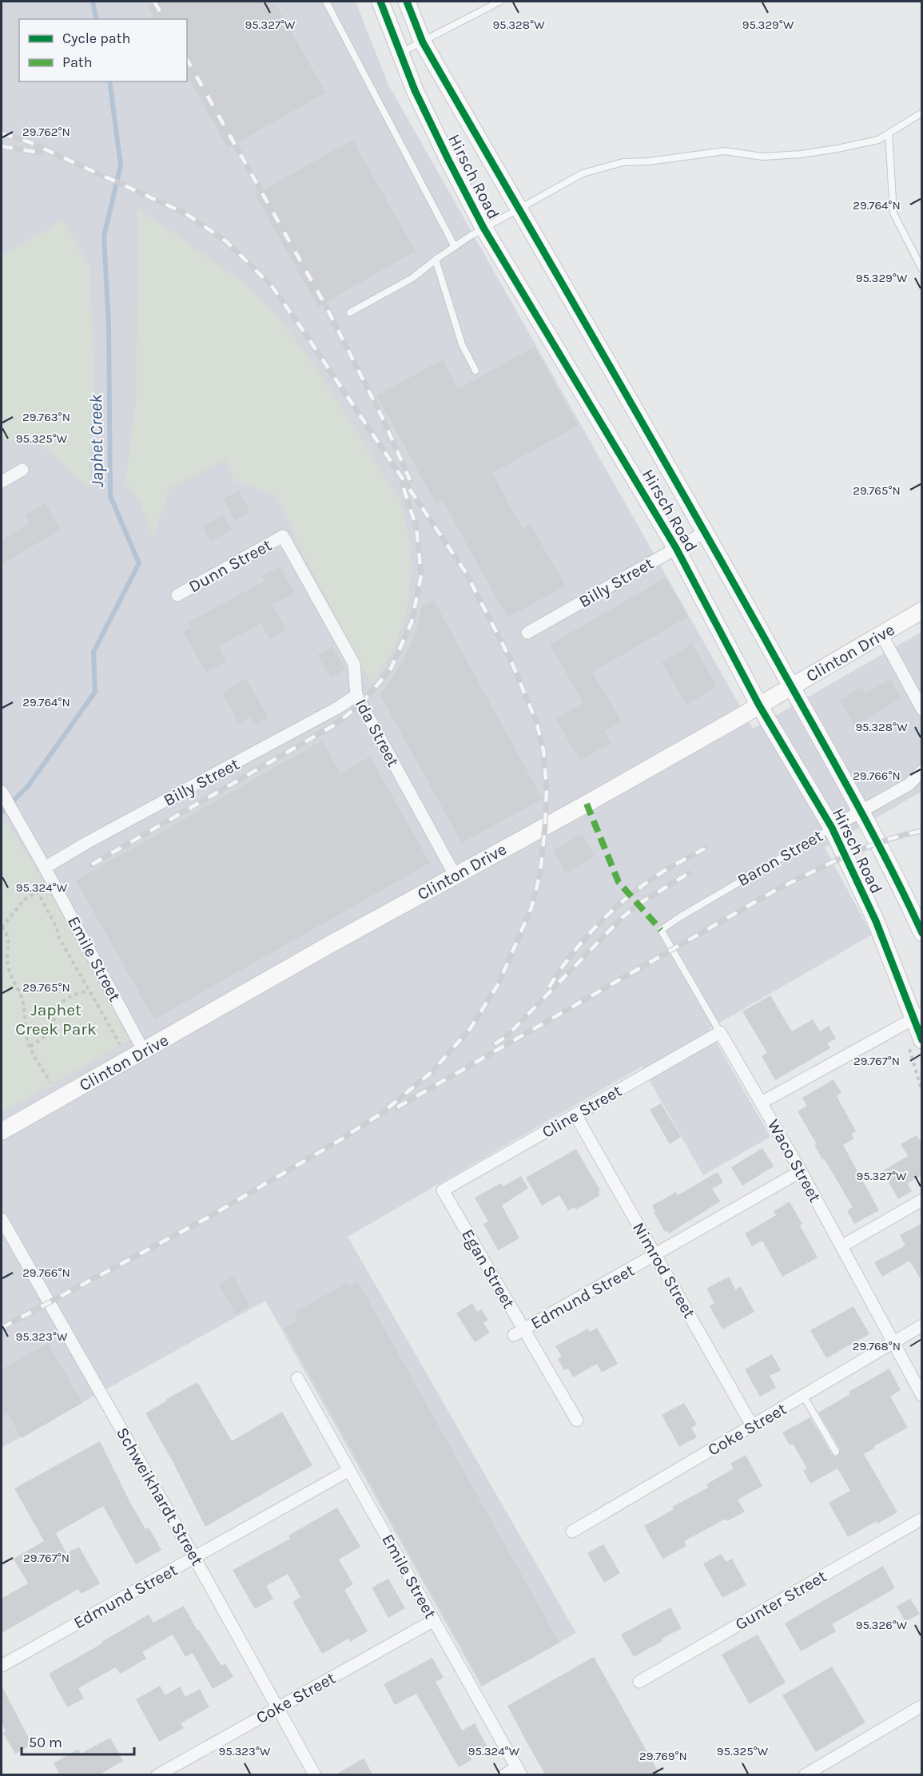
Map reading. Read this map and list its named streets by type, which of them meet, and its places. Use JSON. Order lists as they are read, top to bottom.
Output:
{
  "streets": {
    "main road": ["Hirsch Road", "Clinton Drive"],
    "street": [
      "Dunn Street",
      "Billy Street",
      "Ida Street",
      "Baron Street",
      "Emile Street",
      "Cline Street",
      "Waco Street",
      "Egan Street",
      "Nimrod Street",
      "Edmund Street",
      "Coke Street",
      "Schweikhardt Street",
      "Gunter Street"
    ]
  },
  "crossings": [
    ["Hirsch Road", "Billy Street"],
    ["Hirsch Road", "Clinton Drive"],
    ["Hirsch Road", "Baron Street"],
    ["Dunn Street", "Ida Street"],
    ["Billy Street", "Ida Street"],
    ["Billy Street", "Emile Street"],
    ["Clinton Drive", "Ida Street"],
    ["Clinton Drive", "Emile Street"],
    ["Baron Street", "Waco Street"],
    ["Emile Street", "Edmund Street"],
    ["Emile Street", "Coke Street"],
    ["Cline Street", "Waco Street"],
    ["Cline Street", "Egan Street"],
    ["Cline Street", "Nimrod Street"],
    ["Waco Street", "Edmund Street"],
    ["Waco Street", "Coke Street"],
    ["Egan Street", "Edmund Street"],
    ["Nimrod Street", "Edmund Street"],
    ["Nimrod Street", "Coke Street"],
    ["Edmund Street", "Schweikhardt Street"],
    ["Coke Street", "Schweikhardt Street"]
  ],
  "water": ["Japhet Creek"],
  "parks": ["Japhet Creek Park"],
  "legend": ["Cycle path", "Path"],
  "scale_bar": "50 m",
  "coordinates": [
    "95.327°W",
    "95.328°W",
    "95.329°W",
    "29.762°N",
    "29.764°N",
    "29.763°N",
    "95.325°W",
    "29.765°N",
    "29.766°N",
    "95.324°W",
    "29.767°N",
    "95.323°W",
    "29.768°N",
    "95.326°W",
    "29.769°N"
  ]
}
